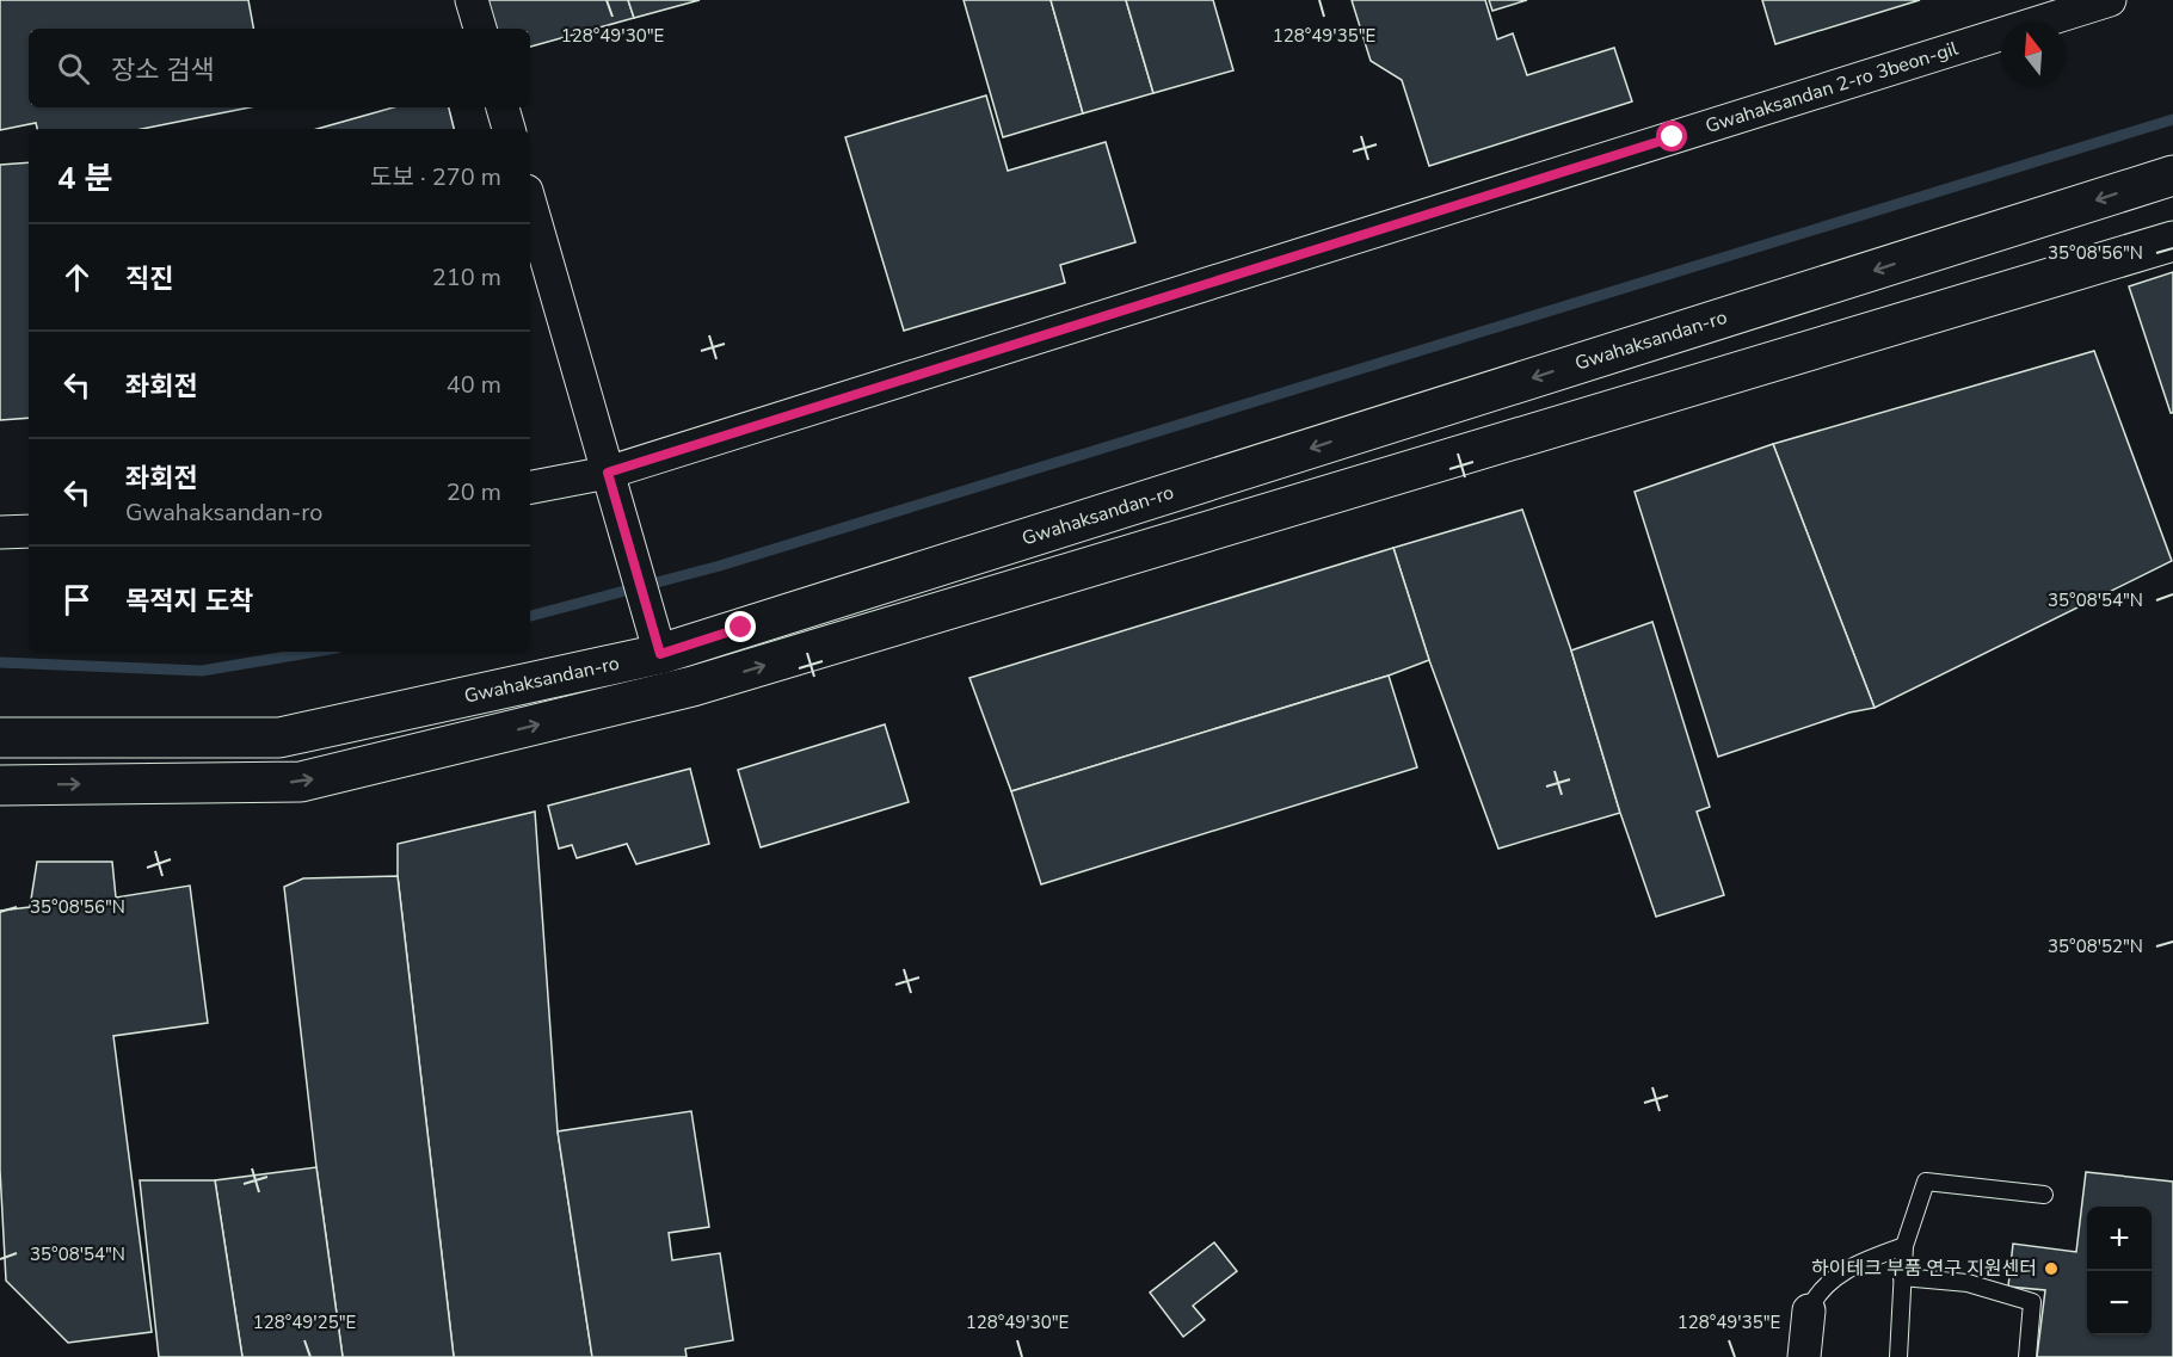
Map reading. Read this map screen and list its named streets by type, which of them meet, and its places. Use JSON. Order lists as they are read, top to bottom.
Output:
{
  "streets": {
    "main road": ["Gwahaksandan-ro"],
    "street": ["Gwahaksandan 2-ro 3beon-gil"]
  },
  "places": ["하이테크 부품 연구 지원센터"],
  "north": "top",
  "page": {
    "search": "장소 검색",
    "heading": ["4 분", "도보 · 270 m"],
    "list": [
      ["직진", "210 m"],
      ["좌회전", "40 m"],
      ["좌회전", "Gwahaksandan-ro", "20 m"],
      "목적지 도착"
    ],
    "map_buttons": ["+", "−"]
  },
  "coordinates": [
    "128°49'30\"E",
    "128°49'35\"E",
    "35°08'56\"N",
    "35°08'54\"N",
    "35°08'52\"N",
    "128°49'25\"E"
  ]
}
